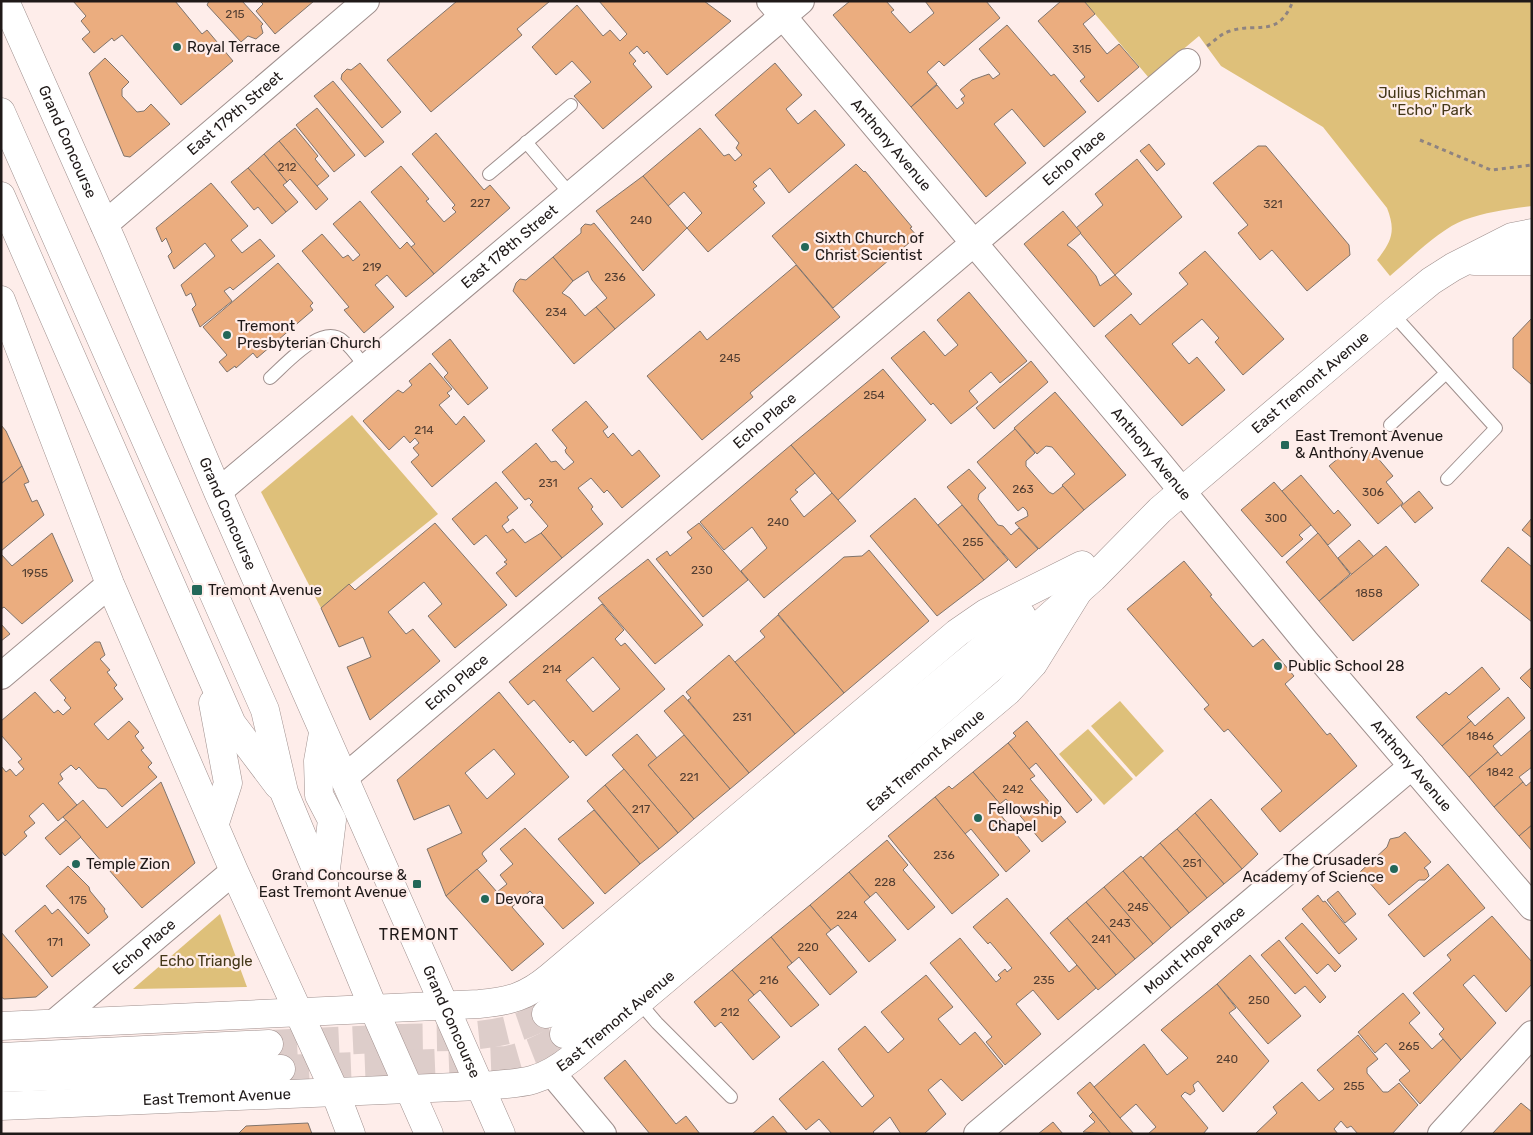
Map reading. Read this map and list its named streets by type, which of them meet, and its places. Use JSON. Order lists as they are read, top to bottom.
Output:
{
  "streets": {
    "main road": ["Grand Concourse", "East Tremont Avenue"],
    "street": [
      "East 179th Street",
      "Anthony Avenue",
      "Echo Place",
      "East 178th Street",
      "Mount Hope Place"
    ]
  },
  "crossings": [
    ["East 179th Street", "Grand Concourse"],
    ["Grand Concourse", "Echo Place"],
    ["Grand Concourse", "East 178th Street"],
    ["Grand Concourse", "East Tremont Avenue"],
    ["Anthony Avenue", "Echo Place"],
    ["Anthony Avenue", "East 178th Street"],
    ["Anthony Avenue", "East Tremont Avenue"],
    ["Anthony Avenue", "Mount Hope Place"],
    ["Echo Place", "East Tremont Avenue"]
  ],
  "districts": ["TREMONT"],
  "parks": ["Julius Richman \"Echo\" Park", "Echo Triangle"],
  "places": {
    "other": [
      "Royal Terrace",
      "Sixth Church of Christ Scientist",
      "Tremont Presbyterian Church",
      "Public School 28",
      "Fellowship Chapel",
      "Temple Zion",
      "The Crusaders Academy of Science",
      "Devora"
    ],
    "transit": ["East Tremont Avenue & Anthony Avenue", "Tremont Avenue", "Grand Concourse & East Tremont Avenue"]
  },
  "house_numbers": [
    "215",
    "315",
    "212",
    "227",
    "321",
    "240",
    "219",
    "236",
    "234",
    "245",
    "254",
    "214",
    "231",
    "263",
    "306",
    "300",
    "240",
    "255",
    "230",
    "1955",
    "1858",
    "214",
    "231",
    "1846",
    "1842",
    "221",
    "242",
    "217",
    "236",
    "251",
    "228",
    "175",
    "245",
    "224",
    "243",
    "241",
    "171",
    "220",
    "216",
    "235",
    "250",
    "212",
    "265",
    "240",
    "255"
  ]
}
